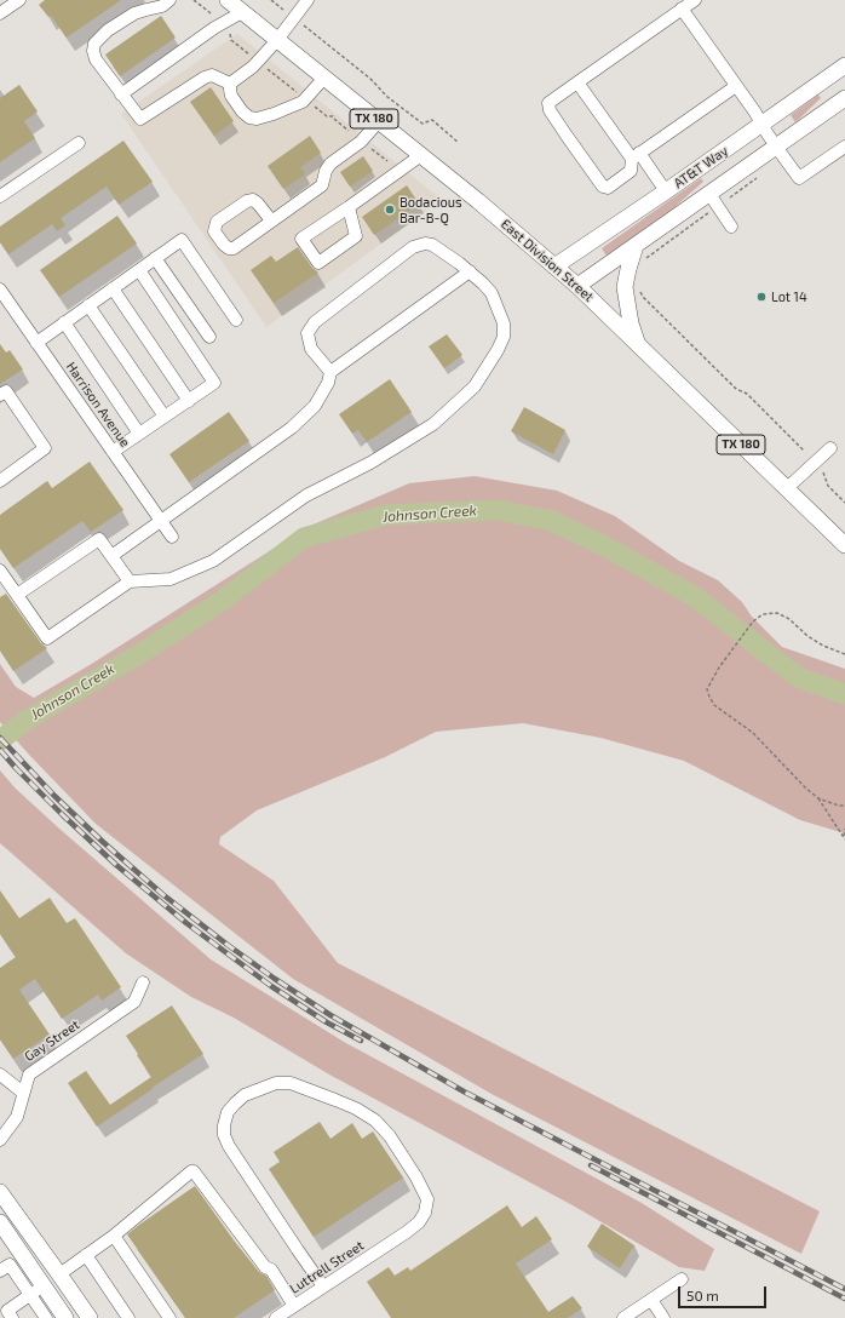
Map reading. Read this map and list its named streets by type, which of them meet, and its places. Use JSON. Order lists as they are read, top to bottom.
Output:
{
  "streets": {
    "main road": ["TX 180", "AT&T Way", "East Division Street"],
    "street": ["Harrison Avenue", "Gay Street", "Luttrell Street"]
  },
  "crossings": [
    ["AT&T Way", "East Division Street"]
  ],
  "water": ["Johnson Creek"],
  "places": ["Bodacious Bar-B-Q", "Lot 14"],
  "scale_bar": "50 m"
}
